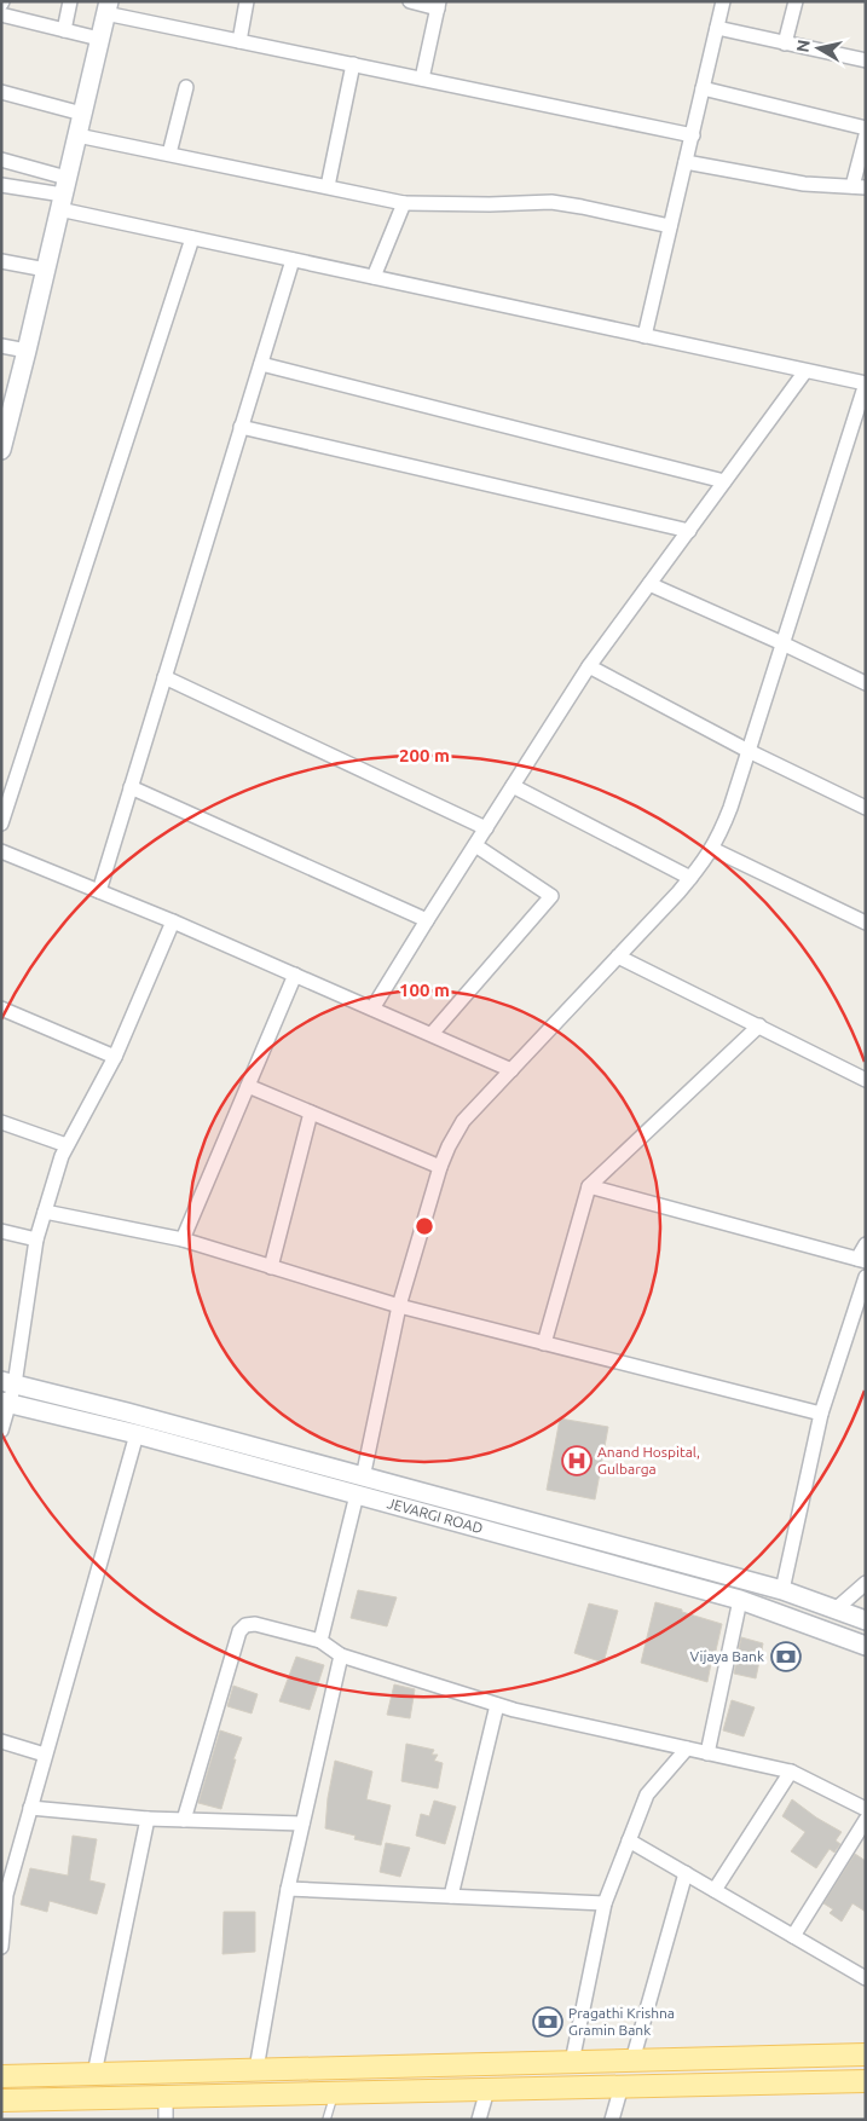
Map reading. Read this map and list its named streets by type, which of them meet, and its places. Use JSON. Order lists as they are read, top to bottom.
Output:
{
  "streets": {
    "main road": ["JEVARGI ROAD"]
  },
  "places": {
    "hospital": ["Anand Hospital, Gulbarga"],
    "bank": ["Vijaya Bank", "Pragathi Krishna Gramin Bank"]
  },
  "north": "left",
  "rings": ["200 m", "100 m"]
}
